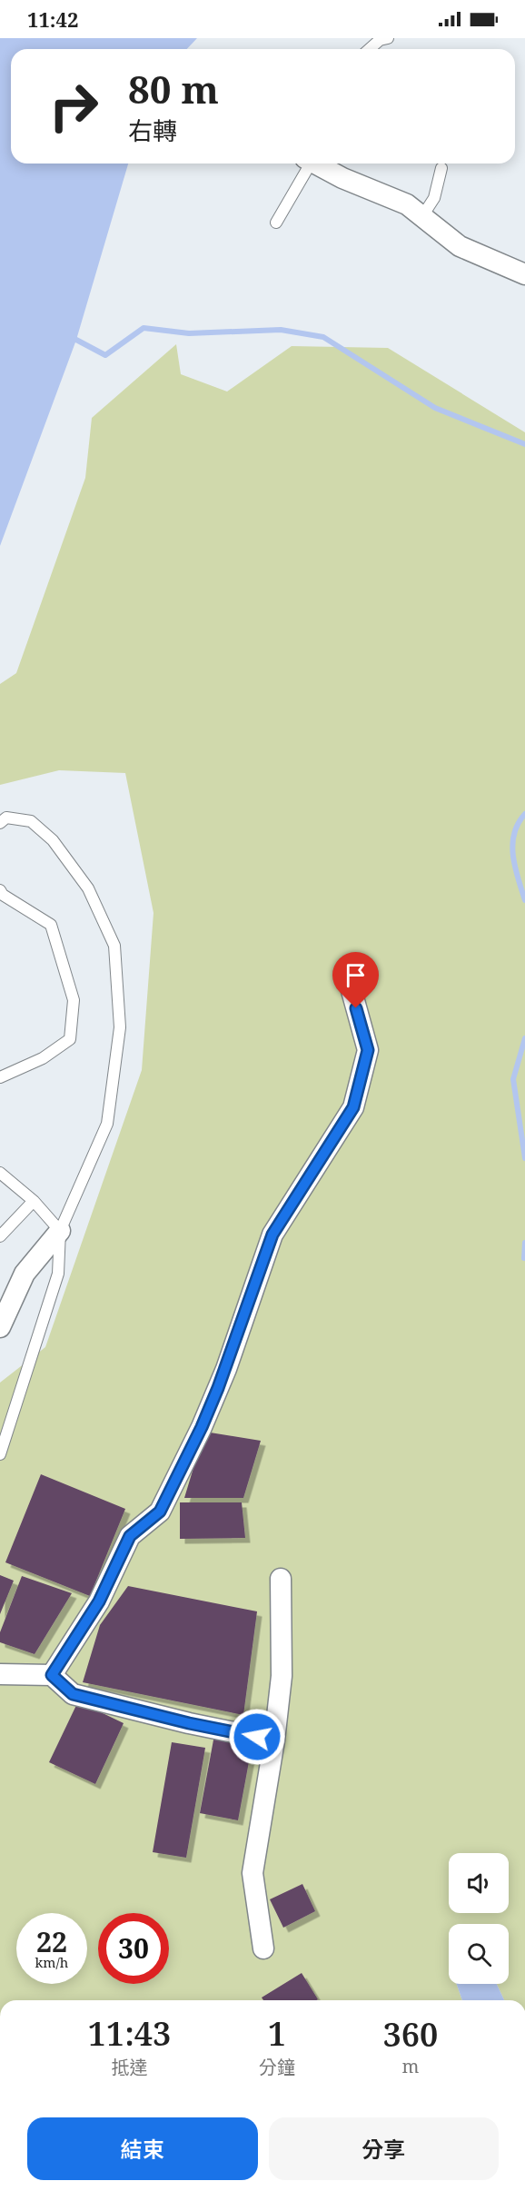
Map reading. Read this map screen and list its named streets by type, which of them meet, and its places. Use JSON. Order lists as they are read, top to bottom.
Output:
{
  "page": {
    "status": "11:42",
    "turn": ["80 m", "右轉"],
    "speed": "22 km/h",
    "limit": "30",
    "eta": [
      "11:43",
      "抵達",
      "1",
      "分鐘",
      "360",
      "m"
    ],
    "buttons": ["結束", "分享"]
  }
}
